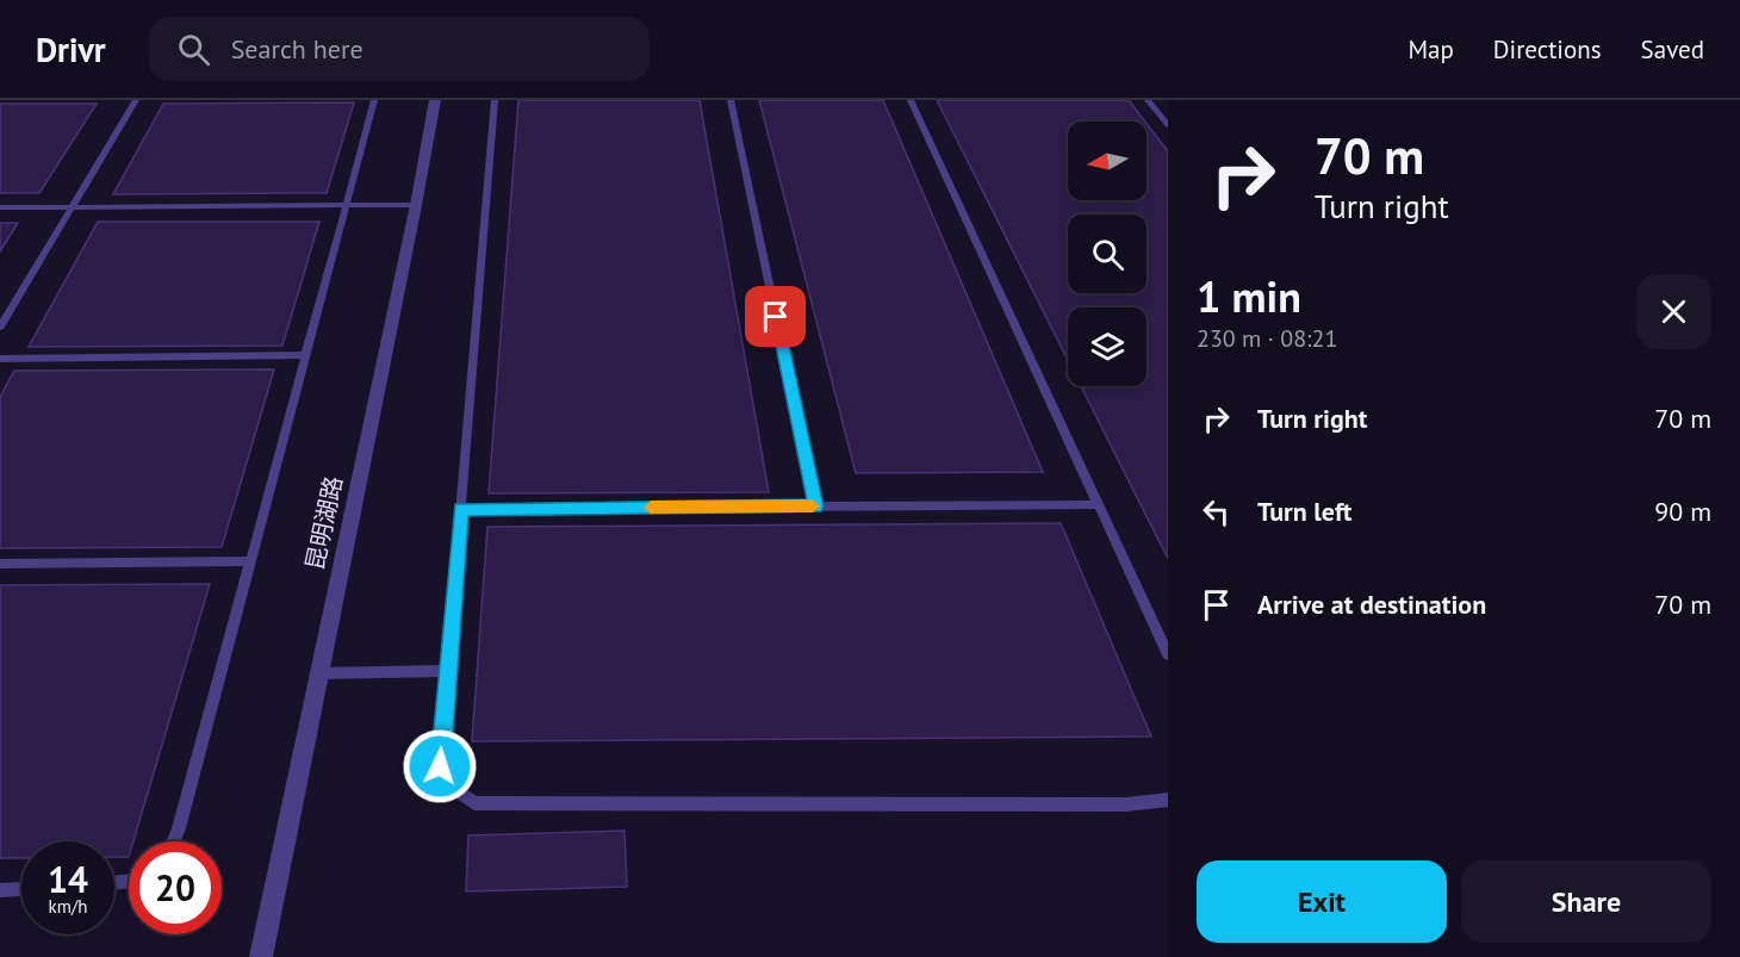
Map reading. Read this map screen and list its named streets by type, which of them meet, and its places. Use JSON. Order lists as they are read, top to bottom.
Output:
{
  "streets": {
    "street": ["昆明湖路"]
  },
  "north": "left",
  "page": {
    "header": "Drivr",
    "search": "Search here",
    "nav": ["Map", "Directions", "Saved"],
    "turn": ["70 m", "Turn right"],
    "heading": ["1 min", "230 m · 08:21"],
    "list": [
      {
        "name": "Turn right",
        "value": "70 m"
      },
      {
        "name": "Turn left",
        "value": "90 m"
      },
      {
        "name": "Arrive at destination",
        "value": "70 m"
      }
    ],
    "speed": "14 km/h",
    "limit": "20",
    "buttons": ["Exit", "Share"]
  }
}
